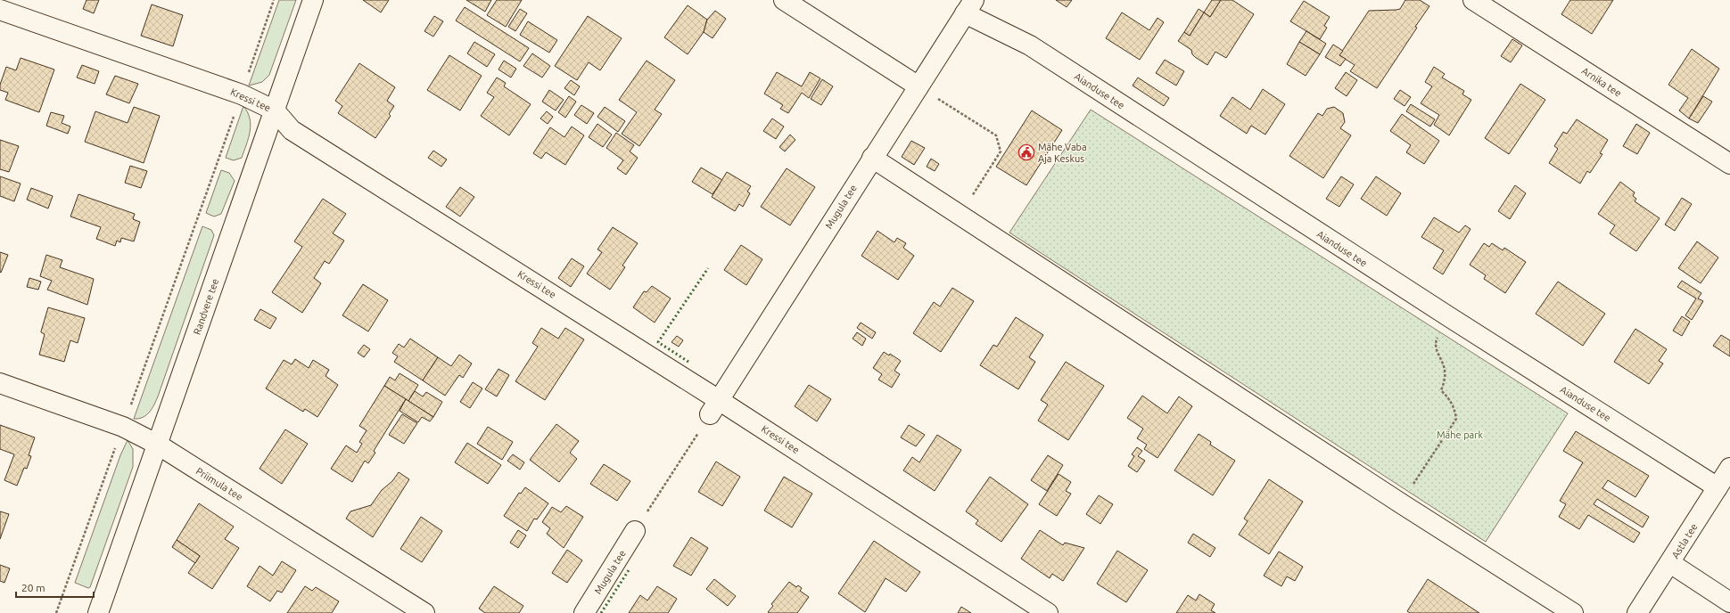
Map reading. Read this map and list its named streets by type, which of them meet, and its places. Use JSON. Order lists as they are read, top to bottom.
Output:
{
  "streets": {
    "street": [
      "Arnika tee",
      "Aianduse tee",
      "Kressi tee",
      "Mugula tee",
      "Randvere tee",
      "Priimula tee",
      "Astla tee"
    ]
  },
  "crossings": [
    ["Aianduse tee", "Mugula tee"],
    ["Aianduse tee", "Astla tee"],
    ["Kressi tee", "Mugula tee"],
    ["Kressi tee", "Randvere tee"],
    ["Randvere tee", "Priimula tee"]
  ],
  "parks": ["Mähe park"],
  "places": {
    "public building": ["Mähe Vaba Aja Keskus"]
  },
  "scale_bar": "20 m"
}
